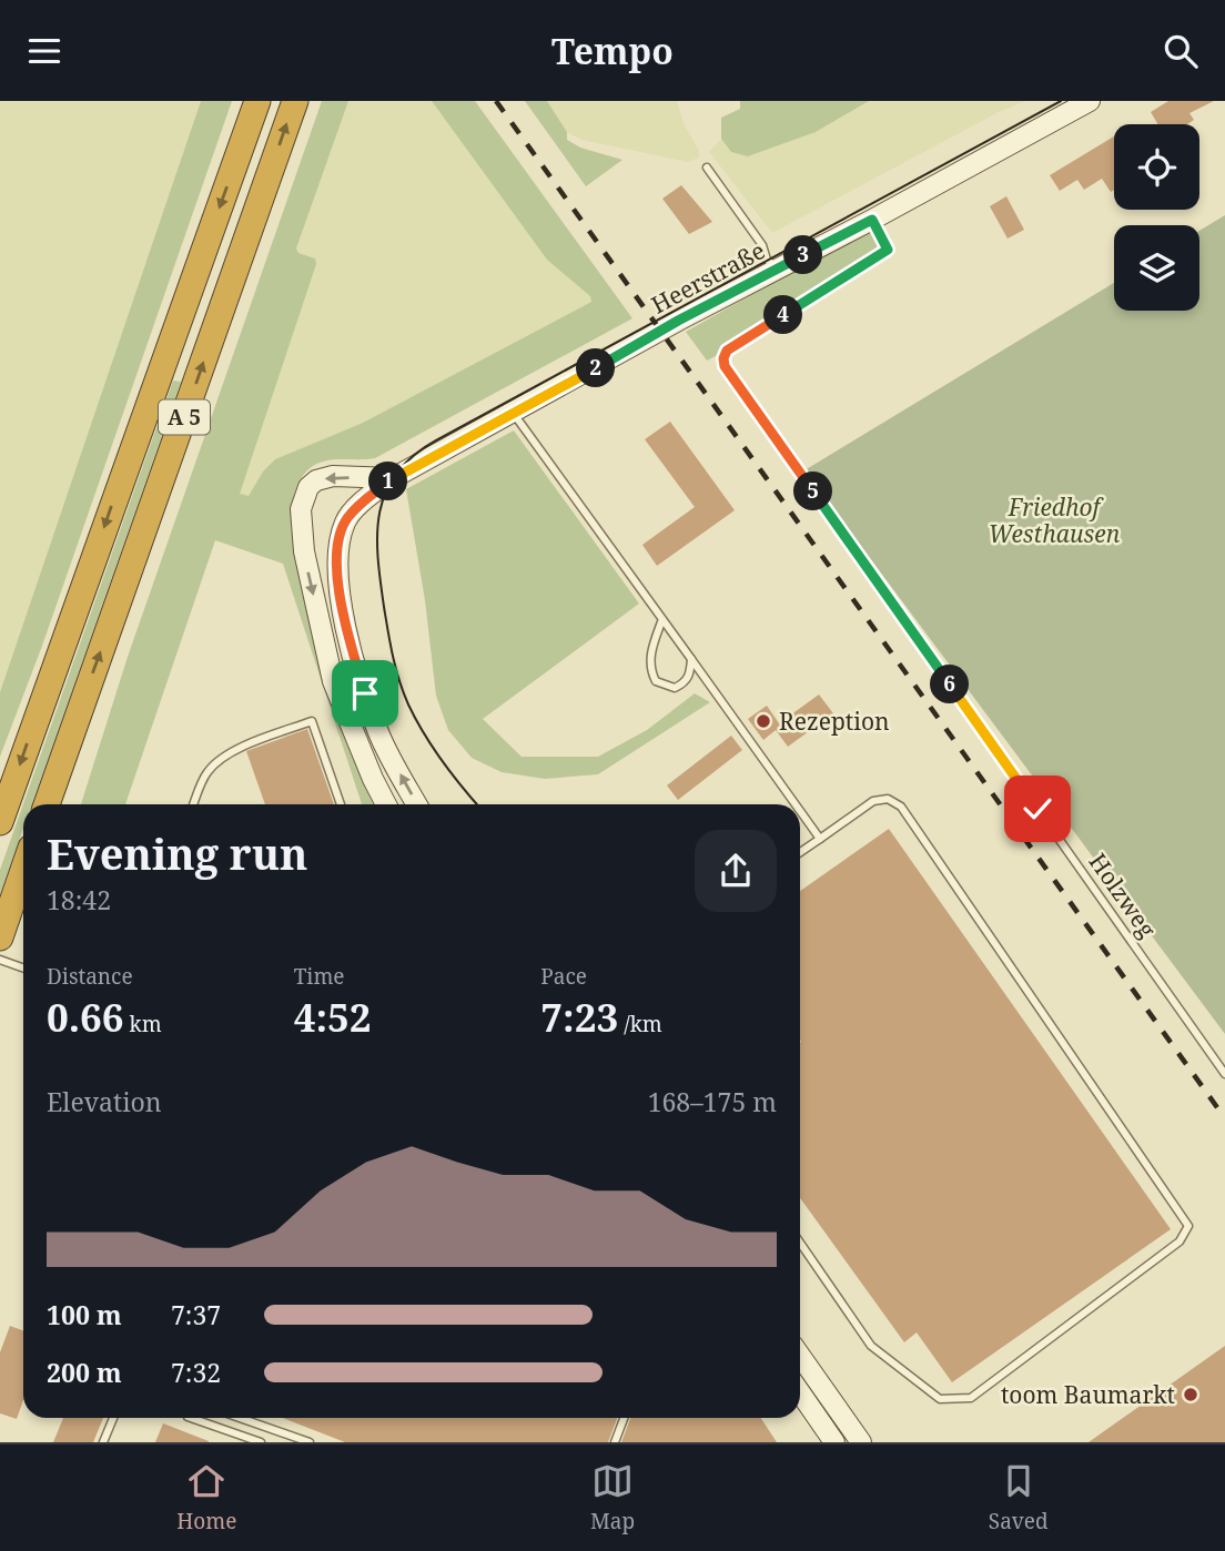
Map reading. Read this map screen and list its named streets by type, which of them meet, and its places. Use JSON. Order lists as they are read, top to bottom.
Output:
{
  "streets": {
    "highway": ["A 5"],
    "main road": ["Heerstraße"],
    "lane": ["Holzweg"]
  },
  "crossings": [
    ["Heerstraße", "Holzweg"]
  ],
  "parks": ["Friedhof Westhausen"],
  "places": ["Rezeption", "toom Baumarkt"],
  "page": {
    "header": "Tempo",
    "pins": [
      "3",
      "4",
      "2",
      "1",
      "5",
      "6"
    ],
    "heading": ["Evening run", "18:42"],
    "stats": [
      ["Distance", "0.66 km"],
      ["Time", "4:52"],
      ["Pace", "7:23 /km"]
    ],
    "chart": ["Elevation", "168–175 m"],
    "list": [
      {
        "name": "100 m",
        "note": "7:37"
      },
      {
        "name": "200 m",
        "note": "7:32"
      }
    ],
    "tabs": ["Home", "Map", "Saved"]
  }
}
